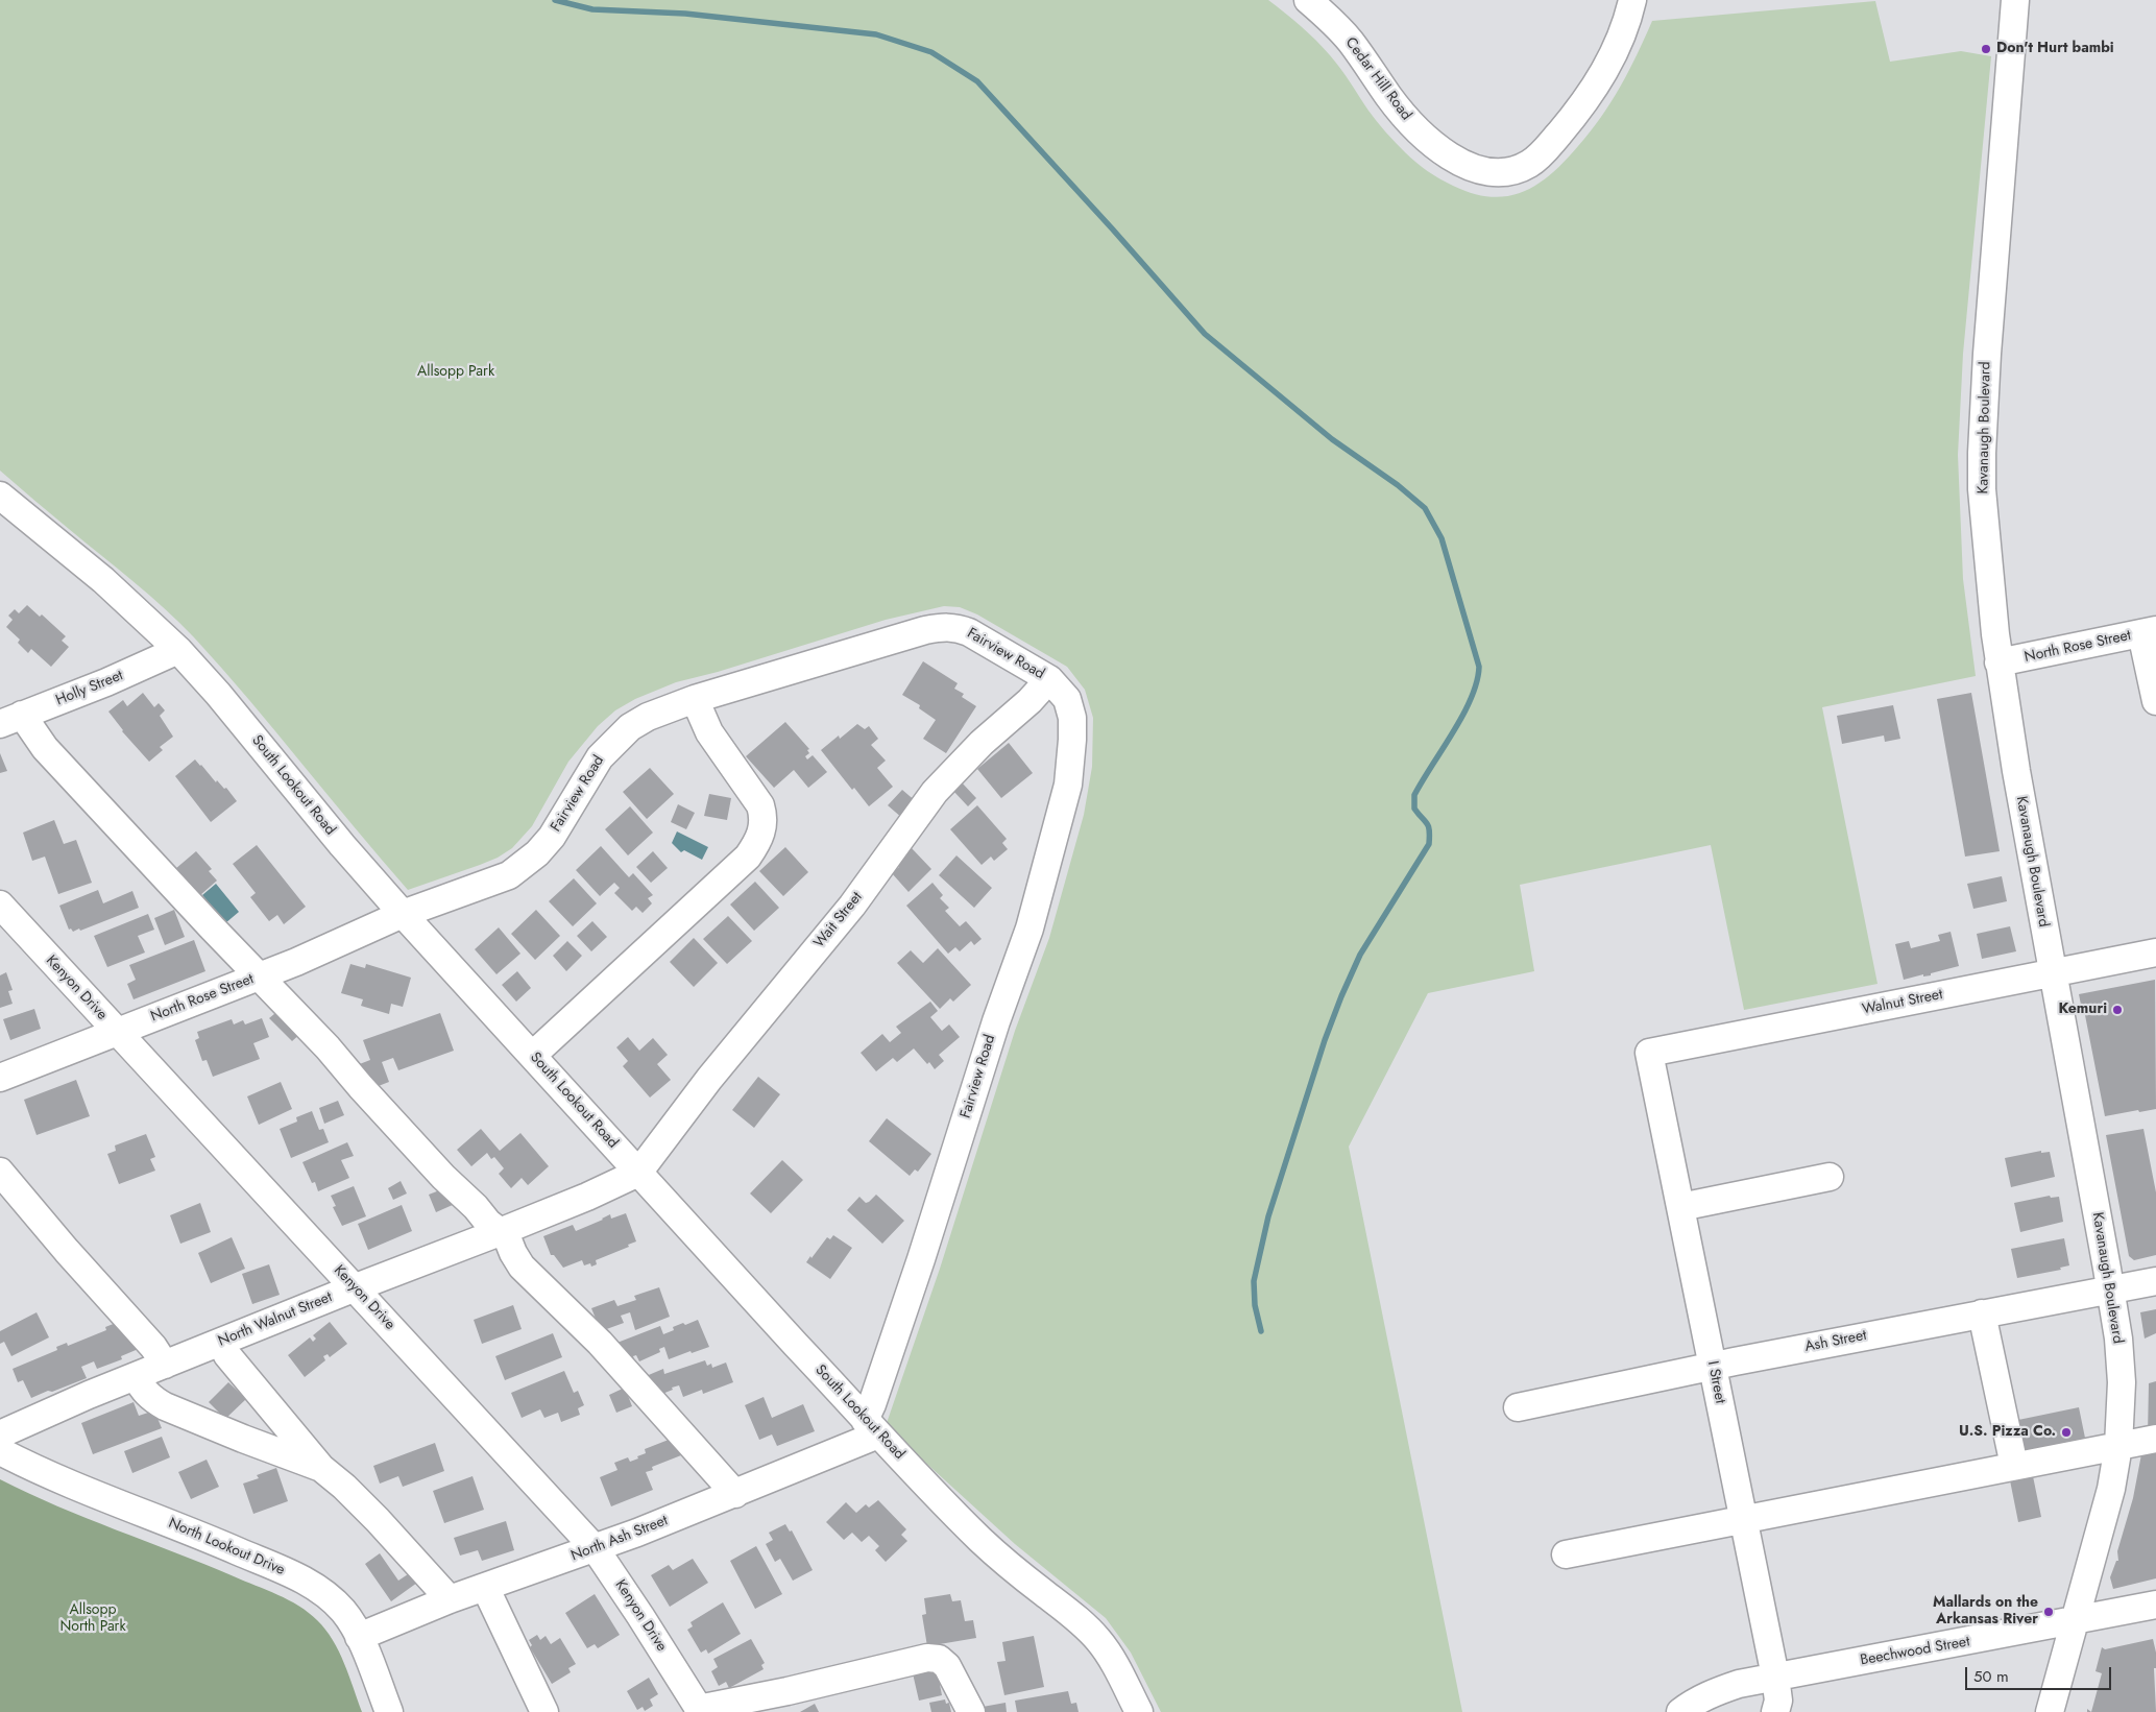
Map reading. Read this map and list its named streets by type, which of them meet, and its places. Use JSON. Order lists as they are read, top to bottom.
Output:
{
  "streets": {
    "street": [
      "Cedar Hill Road",
      "Kavanaugh Boulevard",
      "North Rose Street",
      "Fairview Road",
      "Holly Street",
      "South Lookout Road",
      "Wait Street",
      "Kenyon Drive",
      "Walnut Street",
      "North Walnut Street",
      "Ash Street",
      "I Street",
      "North Ash Street",
      "North Lookout Drive",
      "Beechwood Street"
    ]
  },
  "crossings": [
    ["Kavanaugh Boulevard", "North Rose Street"],
    ["Kavanaugh Boulevard", "Walnut Street"],
    ["Kavanaugh Boulevard", "Ash Street"],
    ["Kavanaugh Boulevard", "Beechwood Street"],
    ["North Rose Street", "Fairview Road"],
    ["North Rose Street", "South Lookout Road"],
    ["North Rose Street", "Kenyon Drive"],
    ["Fairview Road", "South Lookout Road"],
    ["Fairview Road", "Wait Street"],
    ["Fairview Road", "North Ash Street"],
    ["Holly Street", "South Lookout Road"],
    ["South Lookout Road", "Wait Street"],
    ["South Lookout Road", "North Walnut Street"],
    ["South Lookout Road", "North Ash Street"],
    ["Wait Street", "North Walnut Street"],
    ["Kenyon Drive", "North Walnut Street"],
    ["Kenyon Drive", "North Ash Street"],
    ["Walnut Street", "I Street"],
    ["Ash Street", "I Street"],
    ["I Street", "Beechwood Street"],
    ["North Ash Street", "North Lookout Drive"]
  ],
  "parks": ["Allsopp Park", "Allsopp North Park"],
  "places": [
    "Don't Hurt bambi",
    "Kemuri",
    "U.S. Pizza Co.",
    "Mallards on the Arkansas River"
  ],
  "scale_bar": "50 m"
}
